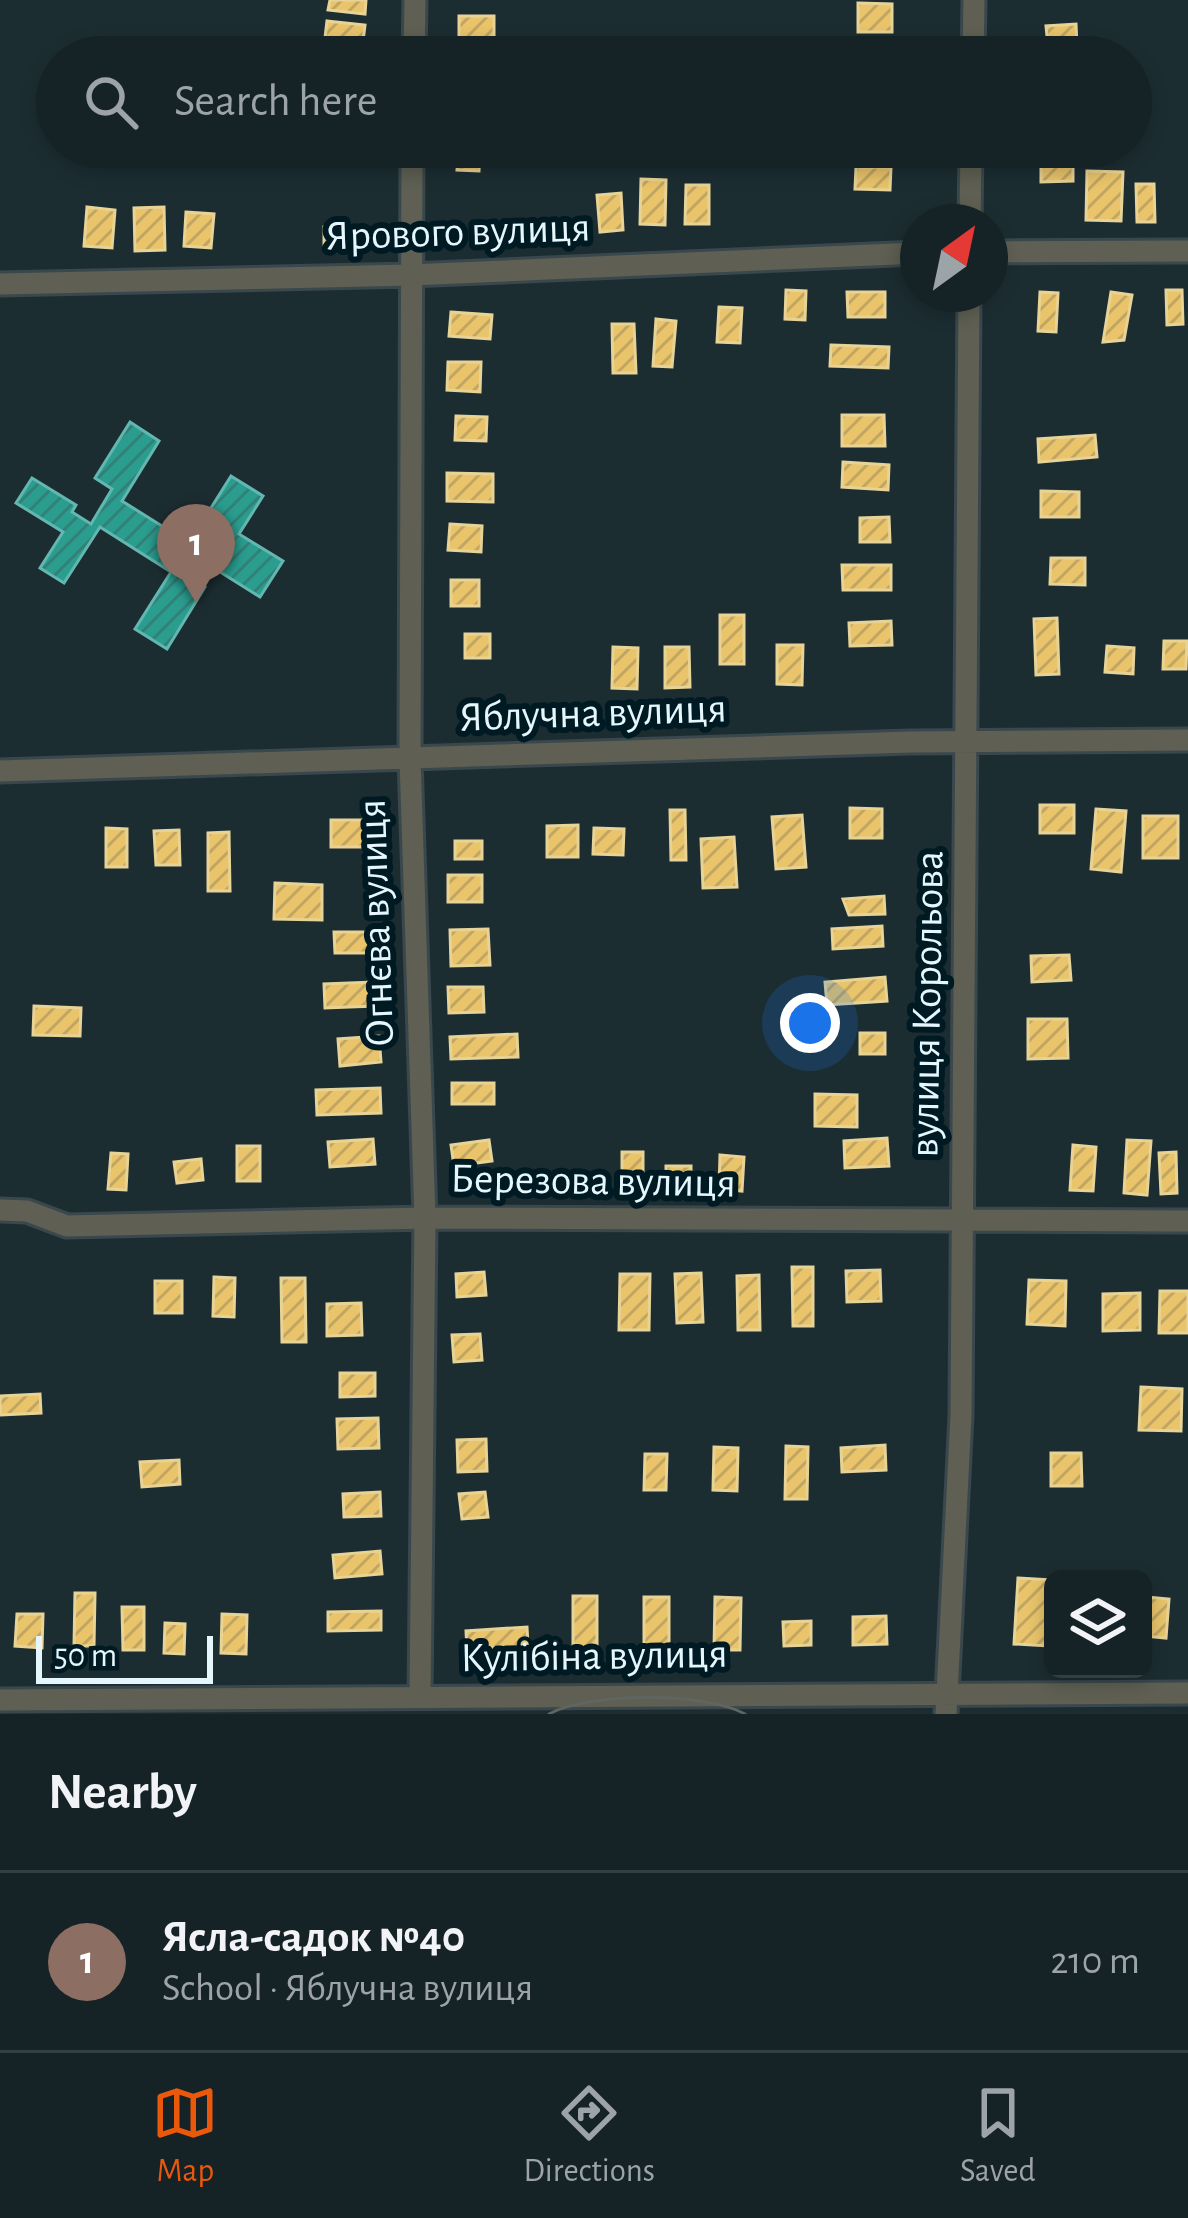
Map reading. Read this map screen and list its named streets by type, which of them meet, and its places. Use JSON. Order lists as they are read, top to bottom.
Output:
{
  "streets": {
    "street": [
      "Ярового вулиця",
      "Яблучна вулиця",
      "Огнєва вулиця",
      "вулиця Корольова",
      "Березова вулиця",
      "Кулібіна вулиця"
    ]
  },
  "crossings": [
    ["Ярового вулиця", "Огнєва вулиця"],
    ["Яблучна вулиця", "Огнєва вулиця"],
    ["Яблучна вулиця", "вулиця Корольова"],
    ["Огнєва вулиця", "Березова вулиця"],
    ["Огнєва вулиця", "Кулібіна вулиця"],
    ["вулиця Корольова", "Березова вулиця"],
    ["вулиця Корольова", "Кулібіна вулиця"]
  ],
  "scale_bar": "50 m",
  "north": "top right",
  "page": {
    "search": "Search here",
    "pins": "1",
    "scale": "50 m",
    "heading": "Nearby",
    "list": [
      {
        "mark": "1",
        "name": "Ясла-садок №40",
        "note": "School · Яблучна вулиця",
        "value": "210 m"
      }
    ],
    "nav": ["Map", "Directions", "Saved"]
  }
}
